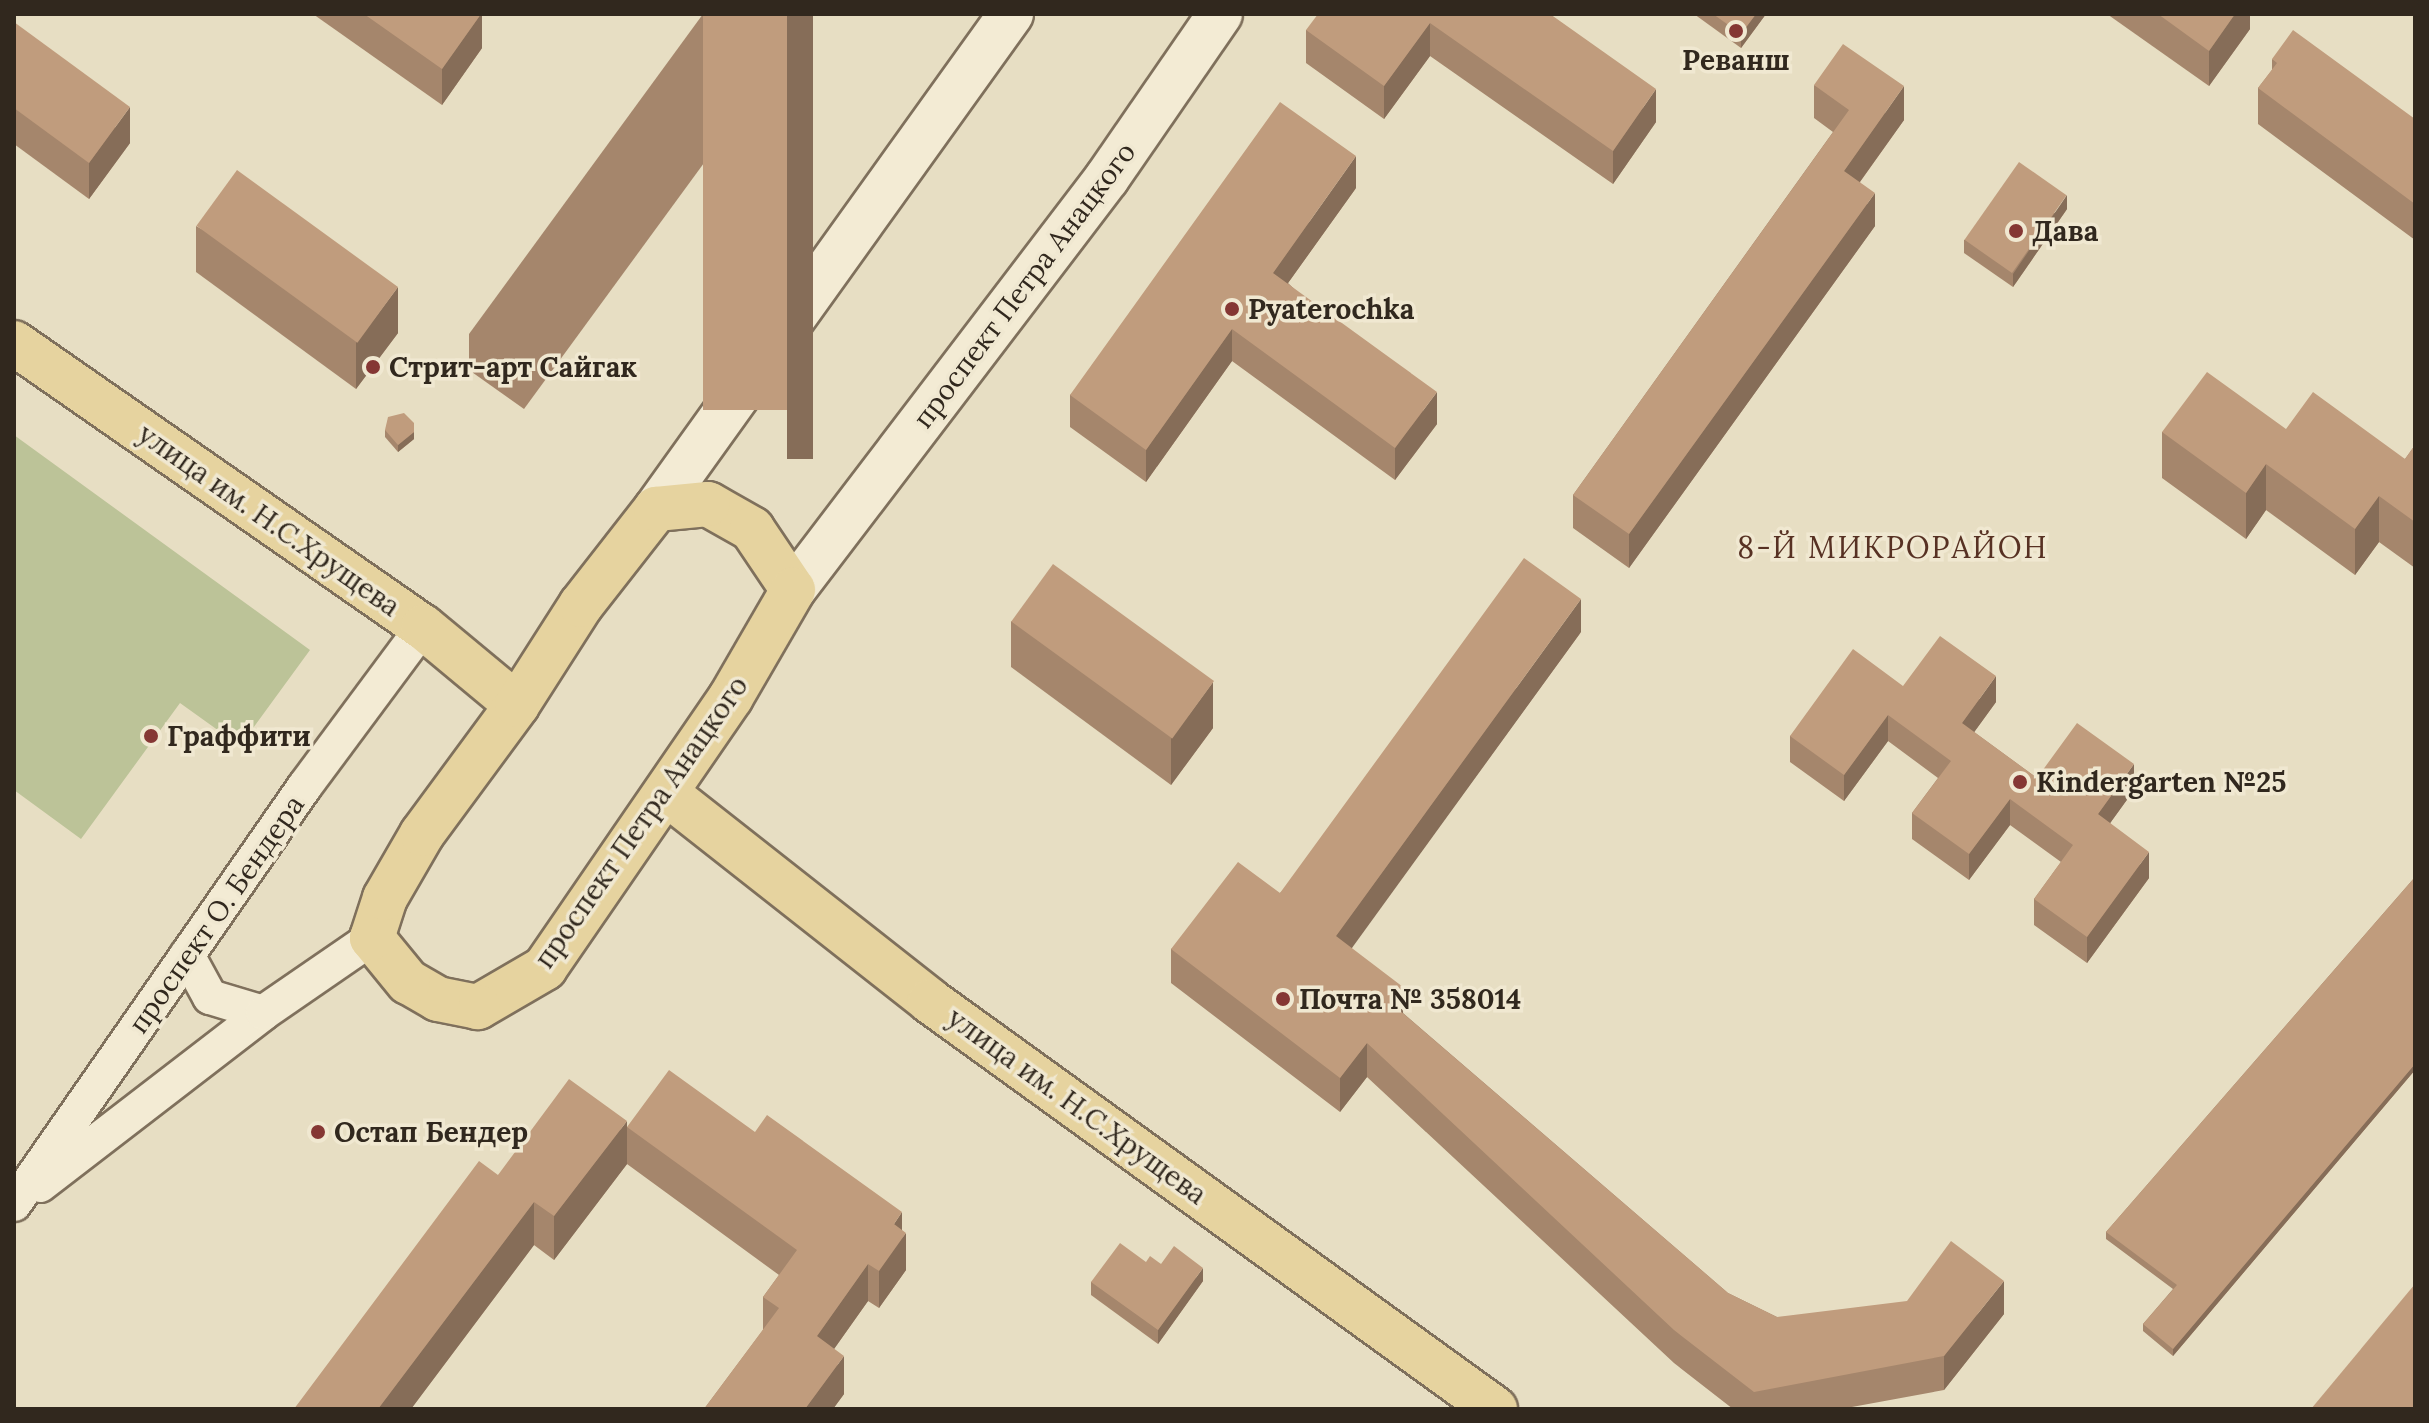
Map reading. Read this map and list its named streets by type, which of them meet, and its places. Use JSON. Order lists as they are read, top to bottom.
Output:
{
  "streets": {
    "main road": ["проспект Петра Анацкого", "улица им. Н.С.Хрущева"],
    "street": ["проспект О. Бендера"]
  },
  "crossings": [
    ["проспект Петра Анацкого", "улица им. Н.С.Хрущева"],
    ["улица им. Н.С.Хрущева", "проспект О. Бендера"]
  ],
  "districts": ["8-Й МИКРОРАЙОН"],
  "places": [
    "Реванш",
    "Дава",
    "Pyaterochka",
    "Стрит-арт Сайгак",
    "Граффити",
    "Kindergarten №25",
    "Почта № 358014",
    "Остап Бендер"
  ]
}
